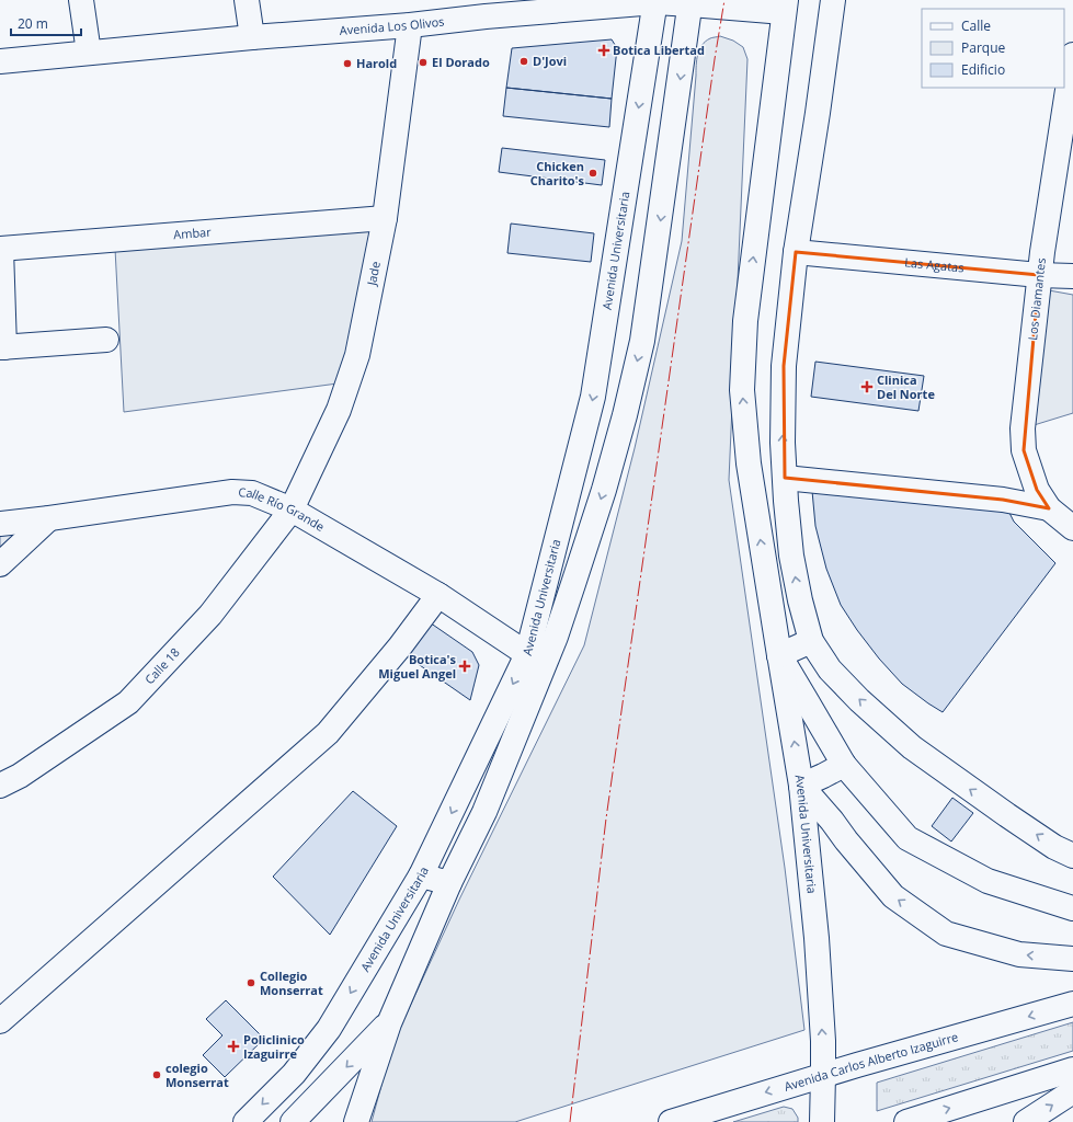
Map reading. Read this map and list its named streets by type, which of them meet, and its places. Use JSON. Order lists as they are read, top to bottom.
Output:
{
  "streets": {
    "street": [
      "Avenida Los Olivos",
      "Ambar",
      "Avenida Universitaria",
      "Las Agatas",
      "Jade",
      "Los Diamantes",
      "Calle Río Grande",
      "Calle 18",
      "Avenida Carlos Alberto Izaguirre"
    ]
  },
  "crossings": [
    ["Avenida Los Olivos", "Avenida Universitaria"],
    ["Avenida Los Olivos", "Jade"],
    ["Ambar", "Jade"],
    ["Avenida Universitaria", "Calle Río Grande"],
    ["Avenida Universitaria", "Avenida Carlos Alberto Izaguirre"],
    ["Las Agatas", "Los Diamantes"],
    ["Jade", "Calle Río Grande"],
    ["Jade", "Calle 18"],
    ["Calle Río Grande", "Calle 18"]
  ],
  "places": {
    "health": [
      "Botica Libertad",
      "Clinica Del Norte",
      "Botica's Miguel Angel",
      "Policlinico Izaguirre"
    ],
    "other": [
      "D'Jovi",
      "El Dorado",
      "Harold",
      "Chicken Charito's",
      "Collegio Monserrat",
      "colegio Monserrat"
    ]
  },
  "legend": ["Calle", "Parque", "Edificio"],
  "scale_bar": "20 m"
}
